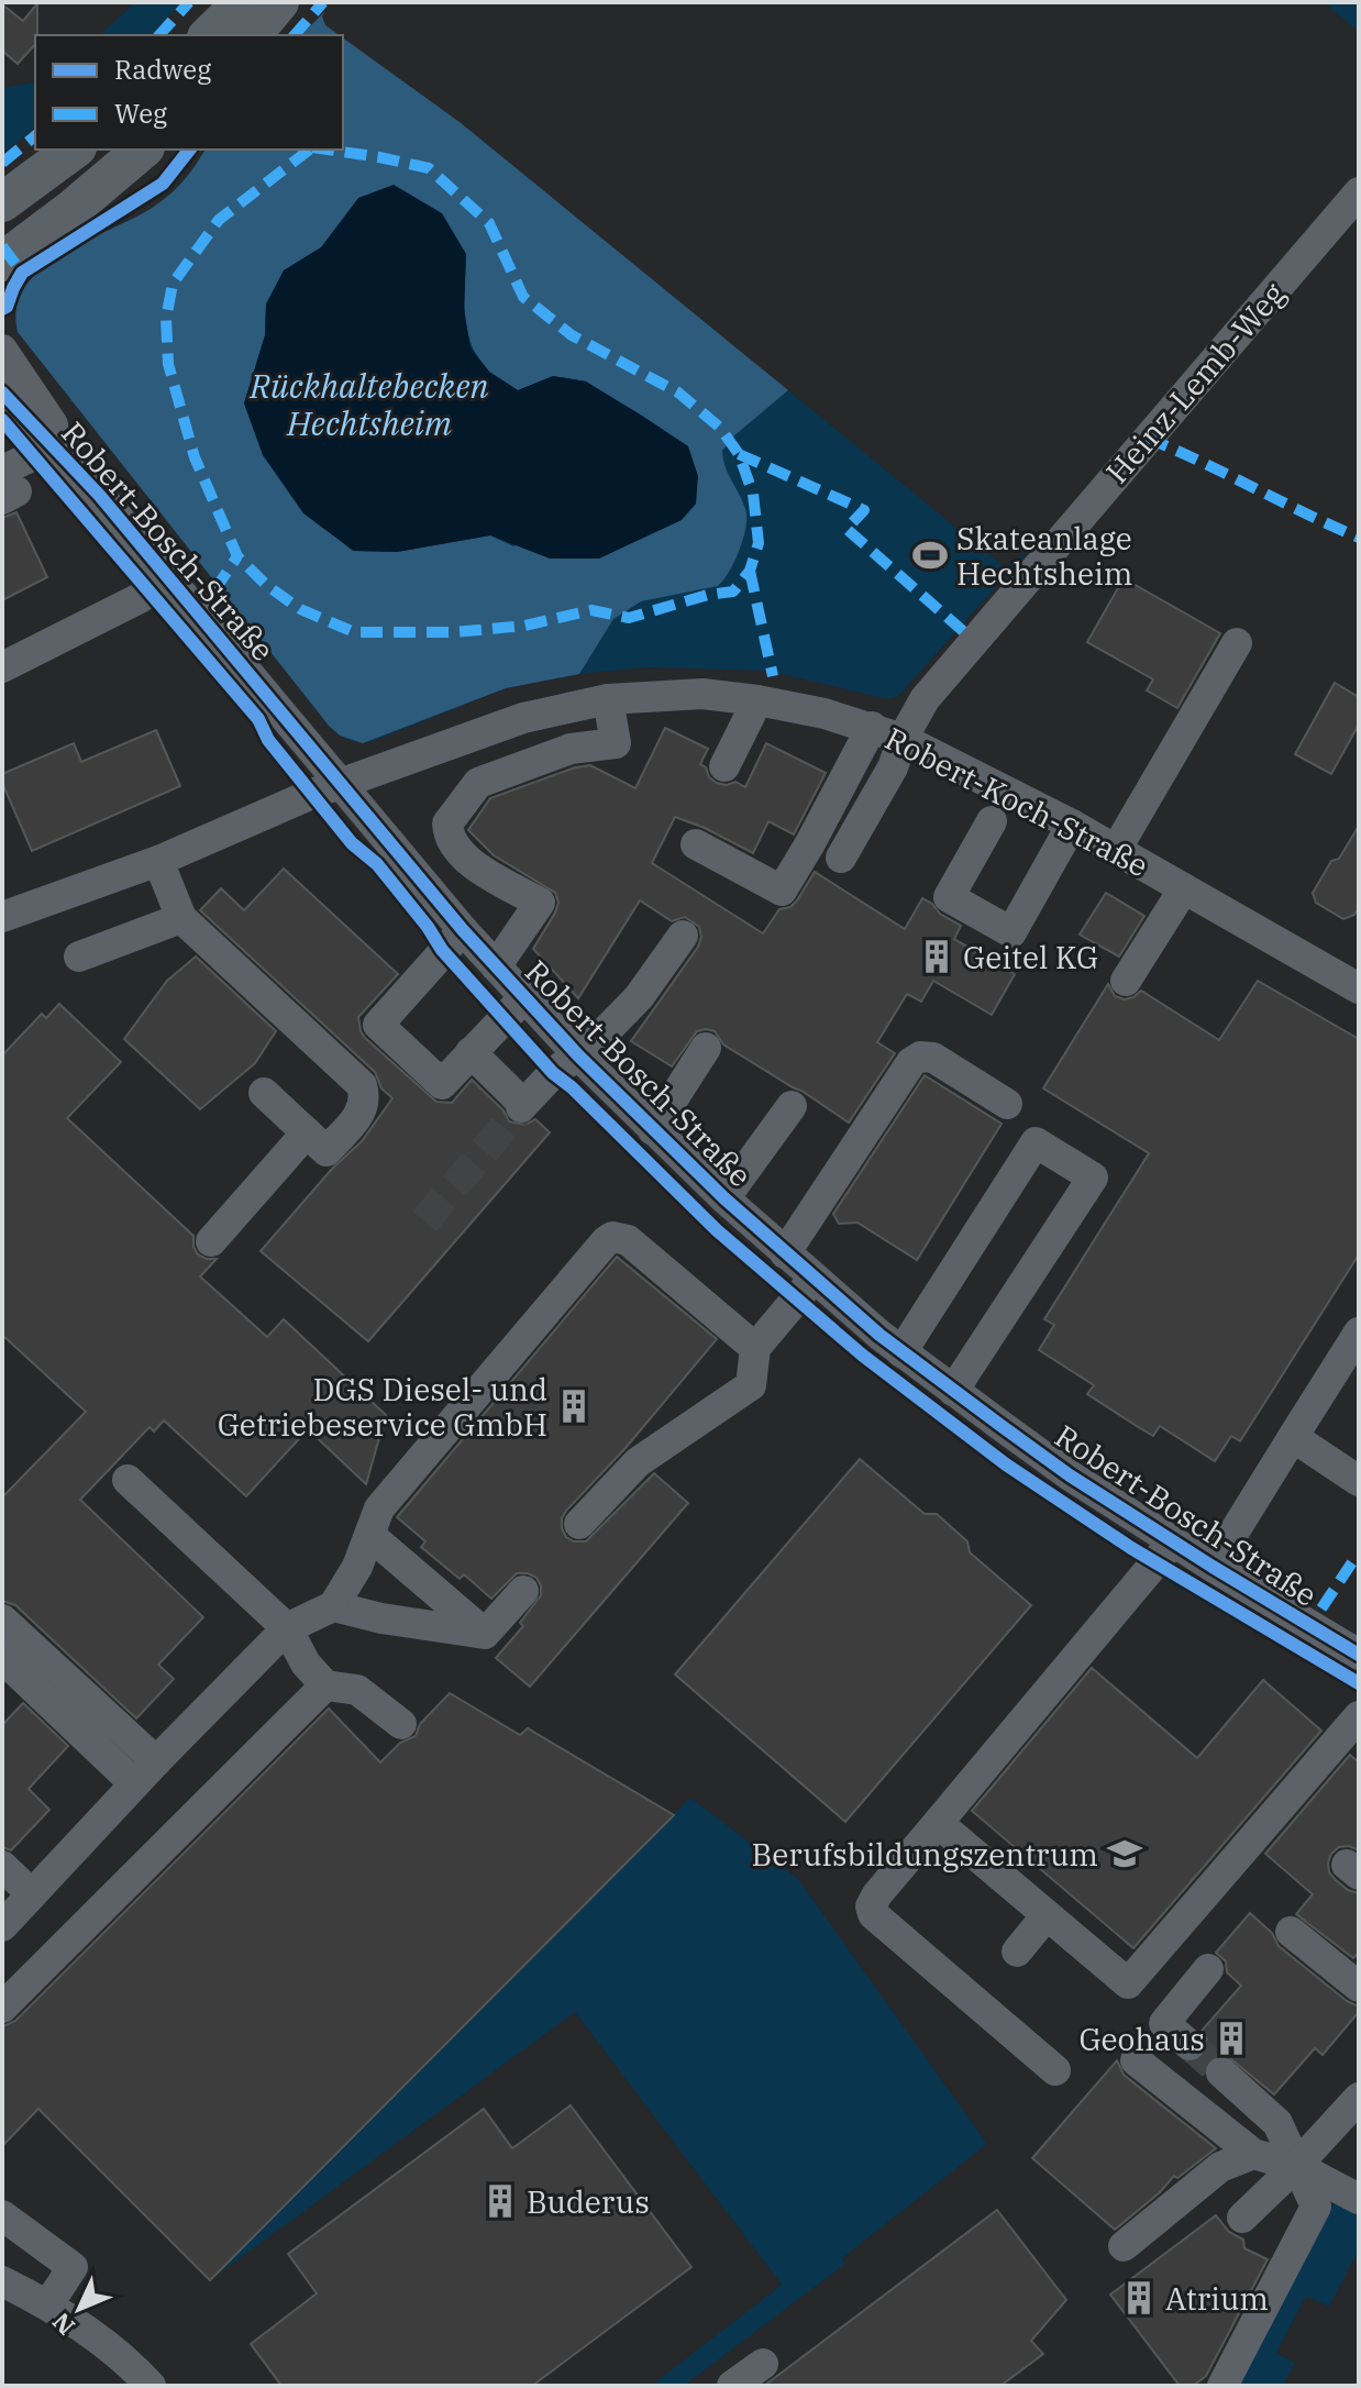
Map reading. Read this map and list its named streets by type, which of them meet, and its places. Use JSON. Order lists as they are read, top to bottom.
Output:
{
  "streets": {
    "street": ["Heinz-Lemb-Weg", "Robert-Bosch-Straße", "Robert-Koch-Straße"]
  },
  "crossings": [
    ["Heinz-Lemb-Weg", "Robert-Koch-Straße"],
    ["Robert-Bosch-Straße", "Robert-Koch-Straße"]
  ],
  "water": ["Rückhaltebecken Hechtsheim"],
  "places": {
    "sports": ["Skateanlage Hechtsheim"],
    "building": [
      "Geitel KG",
      "DGS Diesel- und Getriebeservice GmbH",
      "Geohaus",
      "Buderus",
      "Atrium"
    ],
    "school or university": ["Berufsbildungszentrum"]
  },
  "legend": ["Radweg", "Weg"],
  "north": "bottom left"
}
